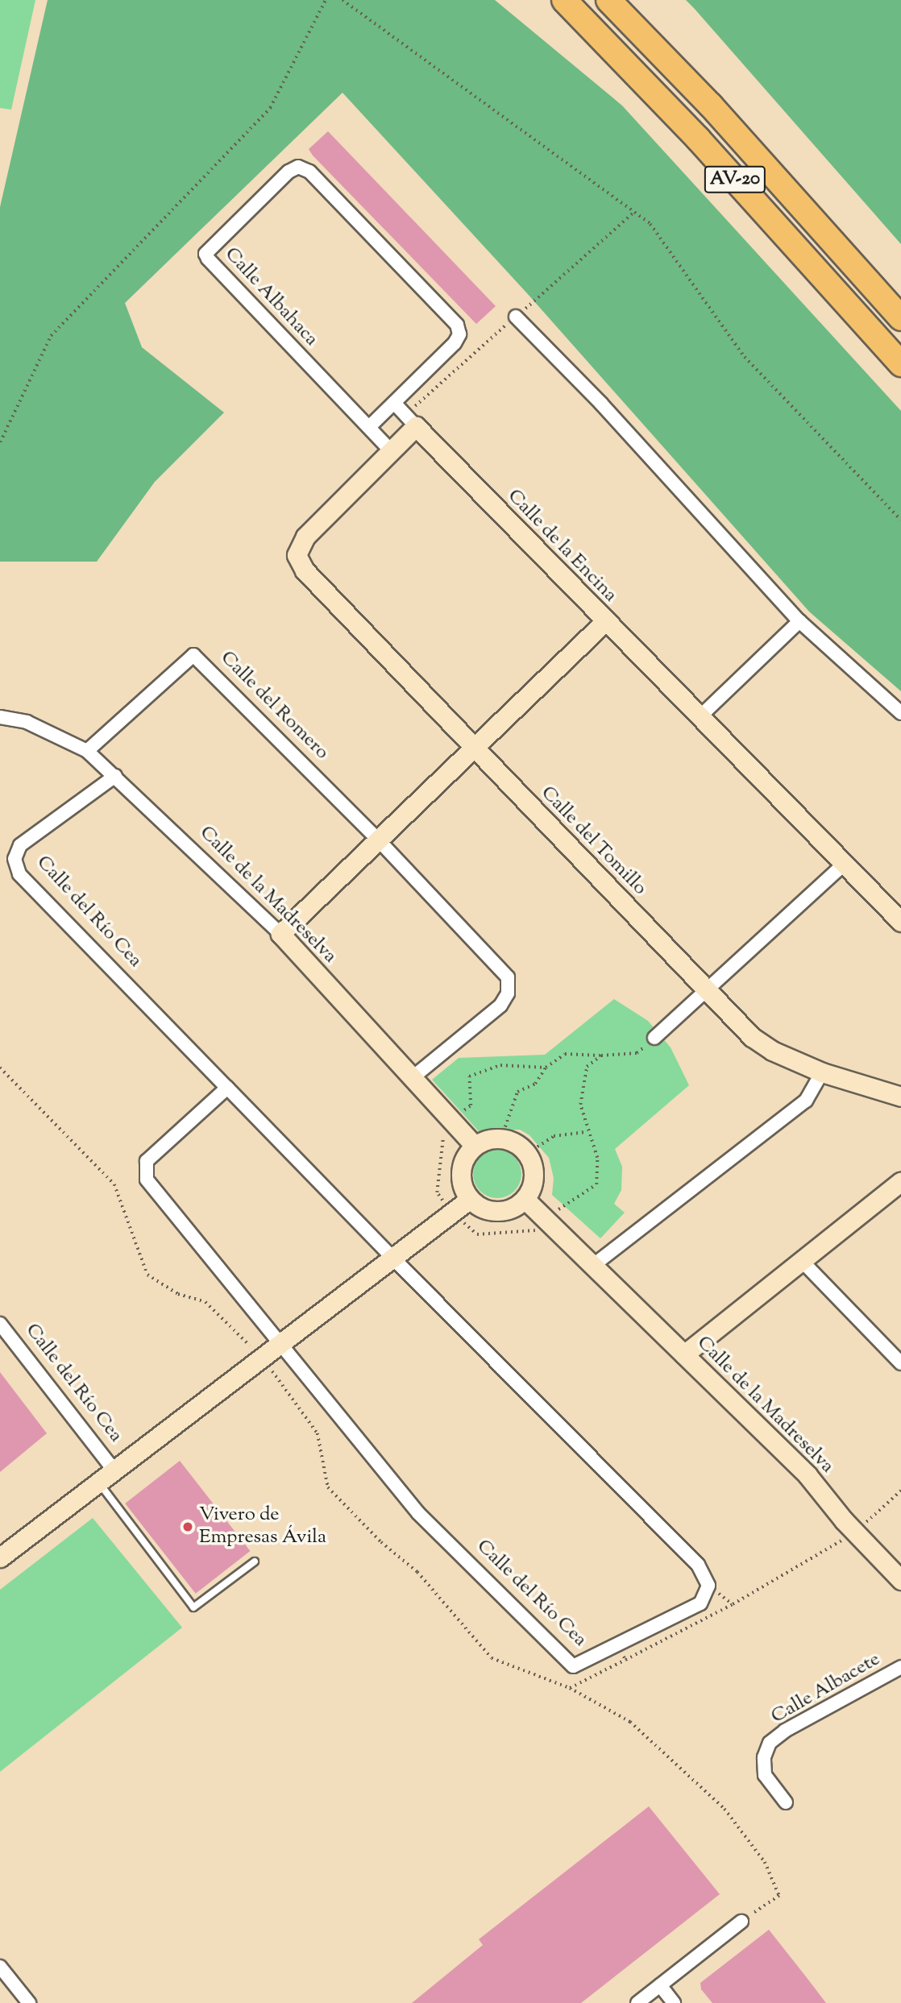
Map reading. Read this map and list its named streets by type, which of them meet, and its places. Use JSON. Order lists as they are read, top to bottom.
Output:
{
  "streets": {
    "highway": ["AV-20"],
    "street": [
      "Calle Albahaca",
      "Calle de la Encina",
      "Calle del Romero",
      "Calle del Tomillo",
      "Calle de la Madreselva",
      "Calle del Río Cea",
      "Calle Albacete"
    ]
  },
  "crossings": [
    ["Calle Albahaca", "Calle de la Encina"],
    ["Calle Albahaca", "Calle del Tomillo"],
    ["Calle del Romero", "Calle de la Madreselva"],
    ["Calle de la Madreselva", "Calle del Río Cea"]
  ],
  "places": ["Vivero de Empresas Ávila"]
}
